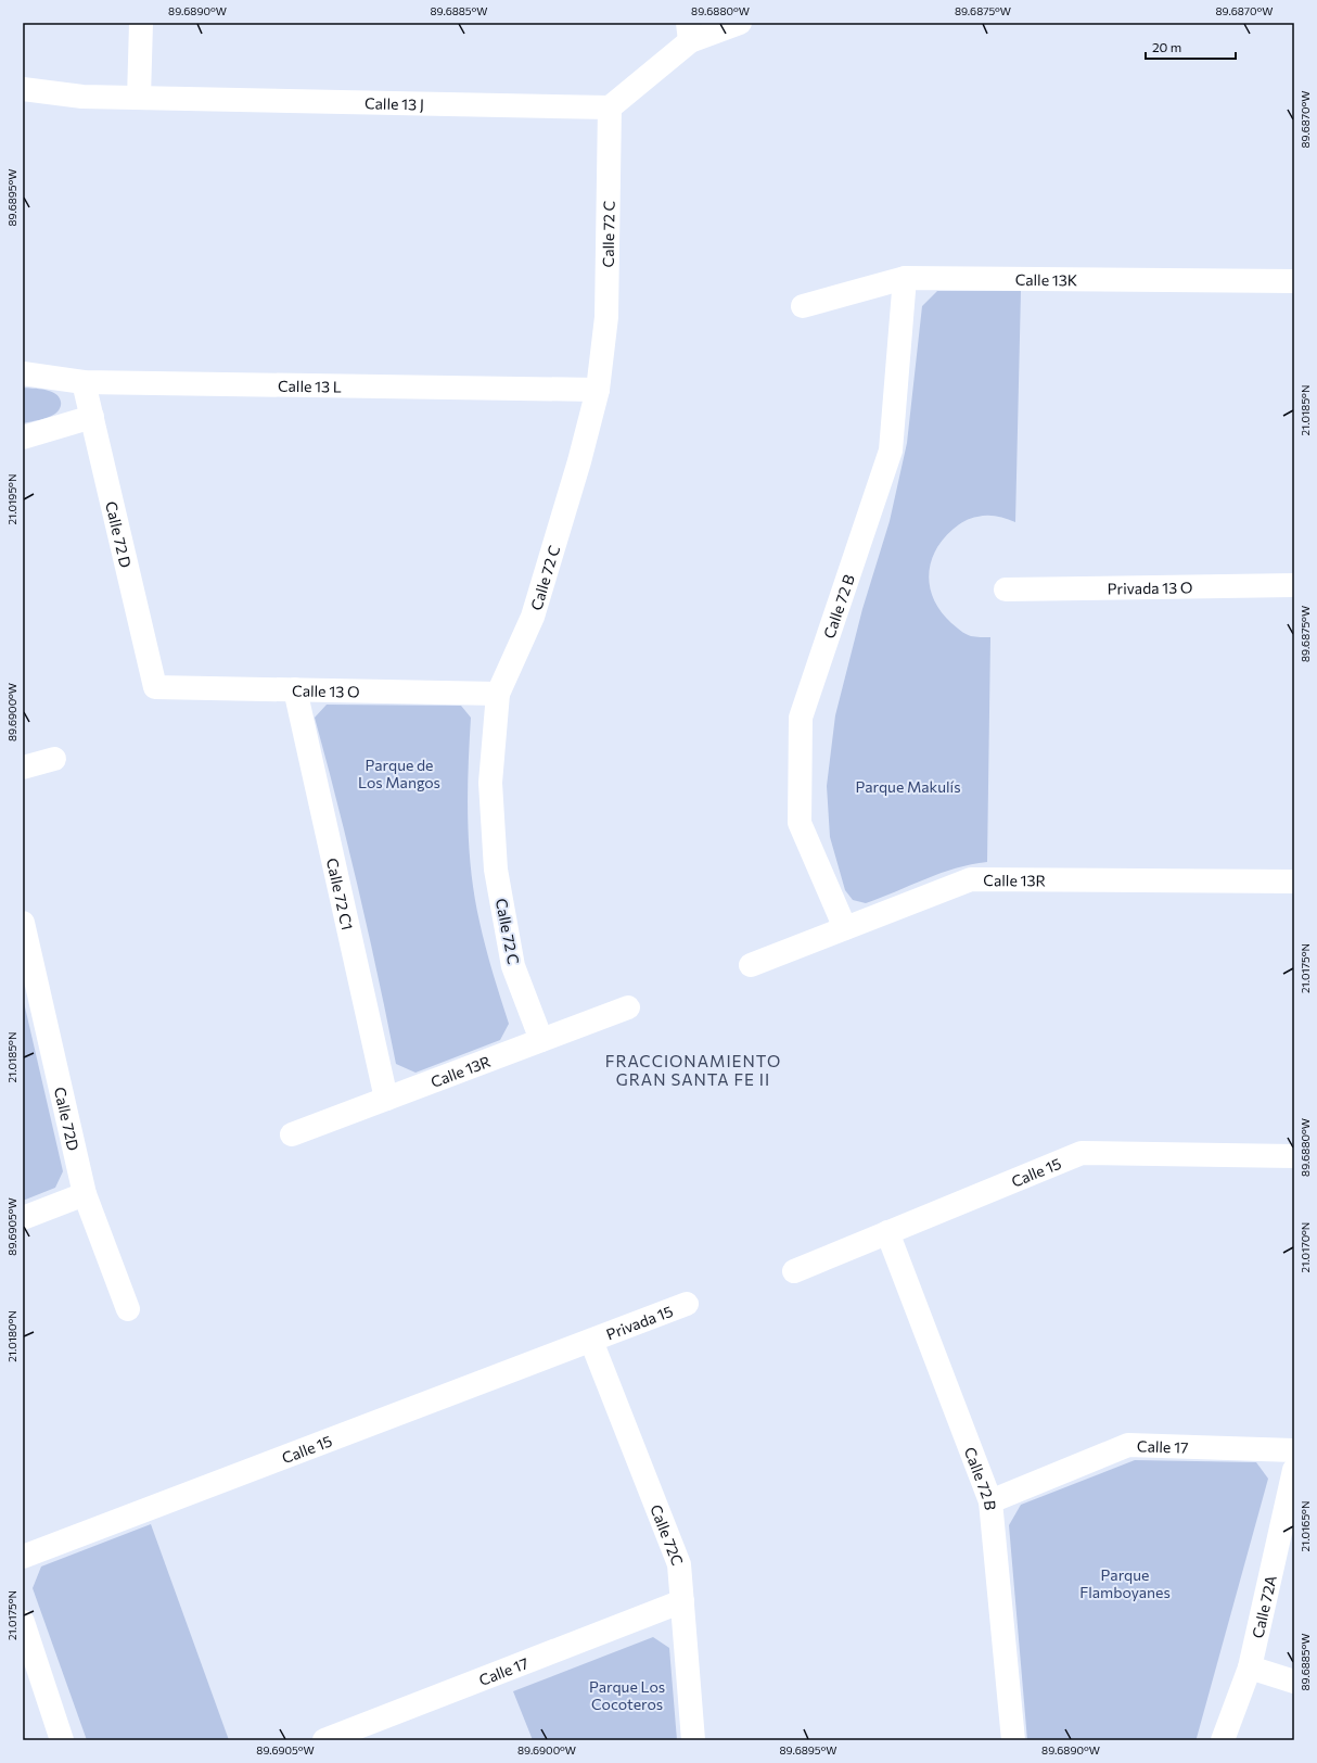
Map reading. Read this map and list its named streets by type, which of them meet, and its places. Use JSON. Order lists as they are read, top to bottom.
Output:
{
  "streets": {
    "street": [
      "Calle 13 J",
      "Calle 72 C",
      "Calle 13K",
      "Calle 13 L",
      "Calle 72 D",
      "Privada 13 O",
      "Calle 72 B",
      "Calle 13 O",
      "Calle 13R",
      "Calle 72 C1",
      "Calle 72D",
      "Calle 15",
      "Privada 15",
      "Calle 17",
      "Calle 72C",
      "Calle 72A"
    ]
  },
  "crossings": [
    ["Calle 13 J", "Calle 72 C"],
    ["Calle 72 C", "Calle 13 L"],
    ["Calle 72 C", "Calle 13 O"],
    ["Calle 72 C", "Calle 13R"],
    ["Calle 13K", "Calle 72 B"],
    ["Calle 13 L", "Calle 72 D"],
    ["Calle 72 D", "Calle 13 O"],
    ["Calle 72 B", "Calle 13R"],
    ["Calle 72 B", "Calle 15"],
    ["Calle 72 B", "Calle 17"],
    ["Calle 13 O", "Calle 72 C1"],
    ["Calle 13R", "Calle 72 C1"],
    ["Calle 15", "Privada 15"],
    ["Calle 15", "Calle 72C"],
    ["Privada 15", "Calle 72C"],
    ["Calle 17", "Calle 72C"]
  ],
  "districts": ["FRACCIONAMIENTO GRAN SANTA FE II"],
  "parks": [
    "Parque de Los Mangos",
    "Parque Makulís",
    "Parque Flamboyanes",
    "Parque Los Cocoteros"
  ],
  "scale_bar": "20 m",
  "coordinates": [
    "89.6890°W",
    "89.6885°W",
    "89.6880°W",
    "89.6875°W",
    "89.6870°W",
    "89.6895°W",
    "21.0185°N",
    "21.0195°N",
    "89.6900°W",
    "21.0175°N",
    "89.6905°W",
    "21.0170°N",
    "21.0180°N",
    "21.0165°N"
  ]
}
